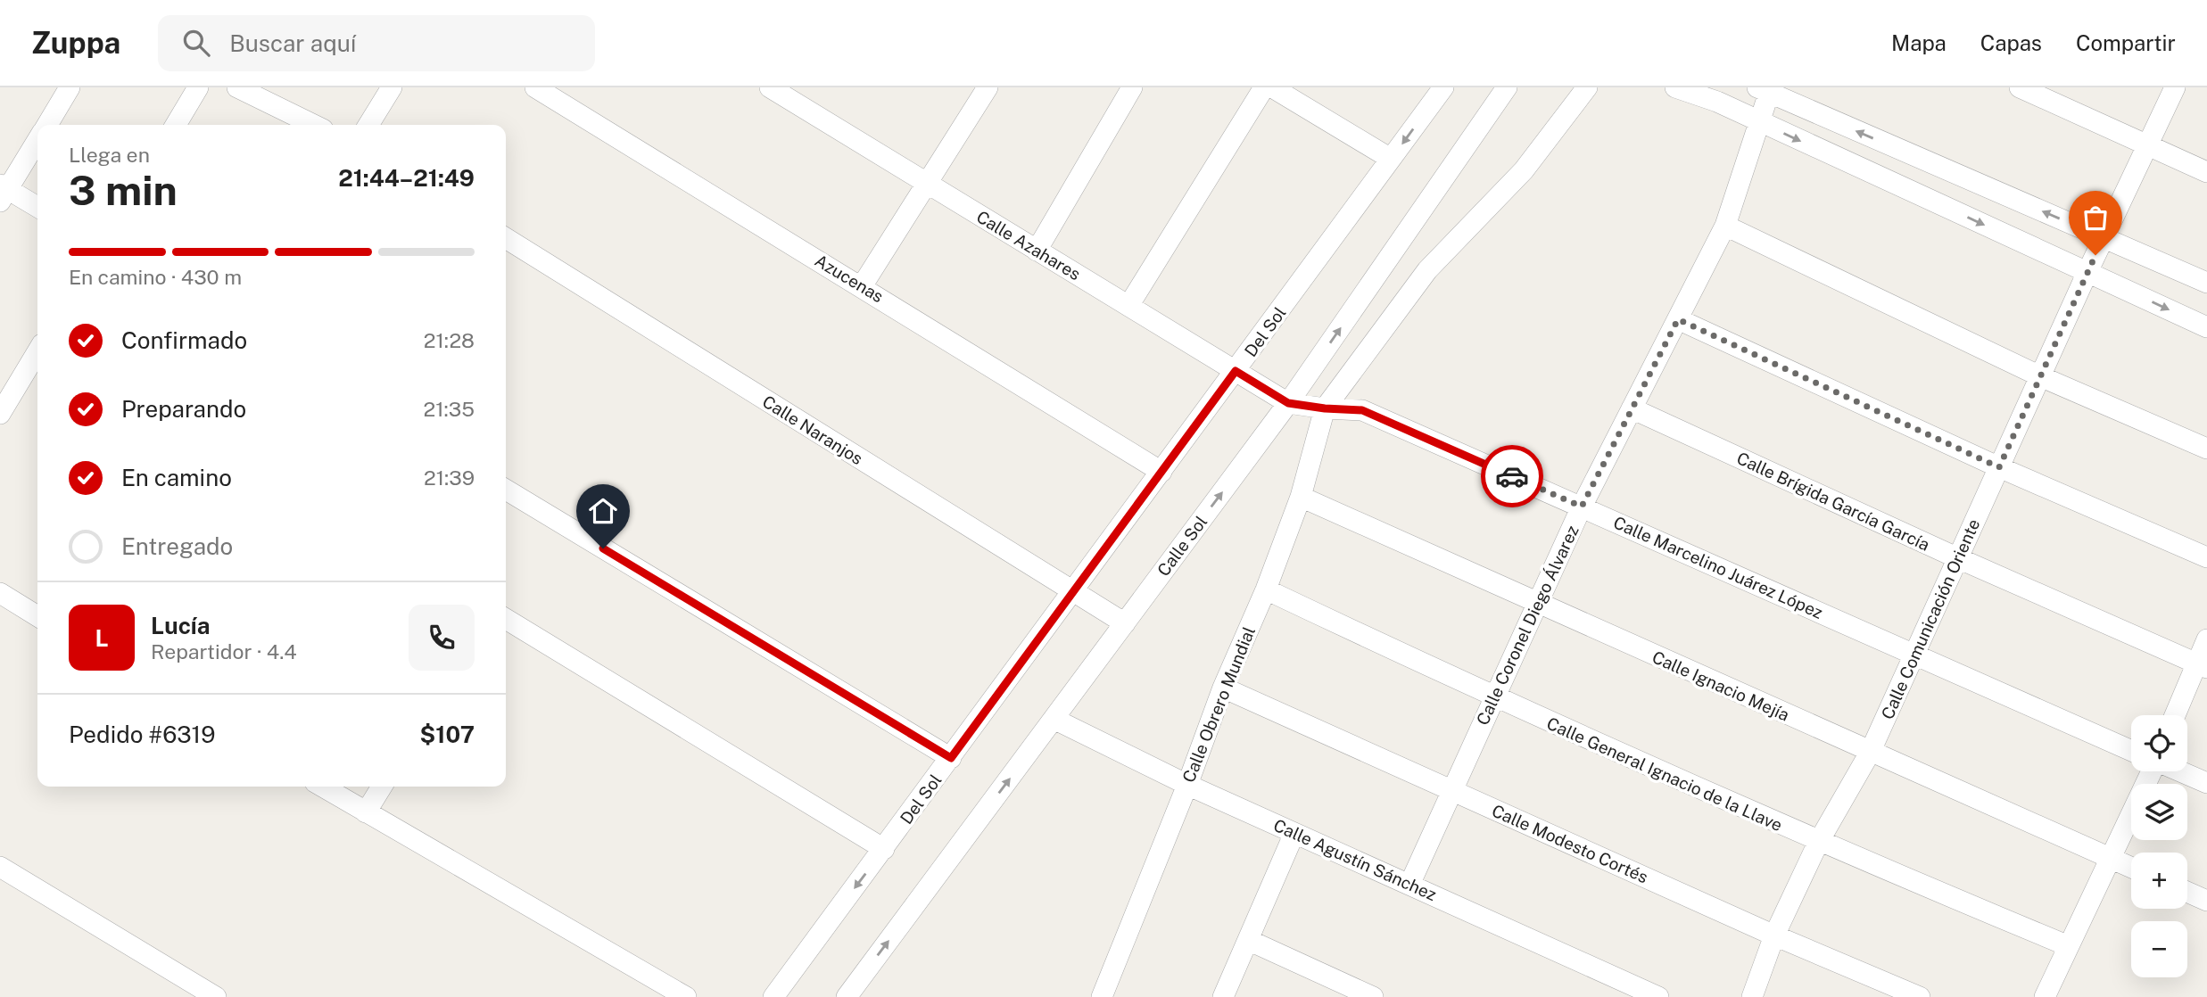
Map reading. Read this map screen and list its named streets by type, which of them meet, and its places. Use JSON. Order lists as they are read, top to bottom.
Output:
{
  "streets": {
    "street": [
      "Calle Azahares",
      "Azucenas",
      "Del Sol",
      "Calle Naranjos",
      "Calle Brígida García García",
      "Calle Sol",
      "Calle Marcelino Juárez López",
      "Calle Comunicación Oriente",
      "Calle Coronel Diego Álvarez",
      "Calle Ignacio Mejía",
      "Calle Obrero Mundial",
      "Calle General Ignacio de la Llave",
      "Calle Modesto Cortés",
      "Calle Agustín Sánchez"
    ]
  },
  "crossings": [
    ["Calle Azahares", "Del Sol"],
    ["Calle Azahares", "Calle Sol"],
    ["Calle Azahares", "Calle Marcelino Juárez López"],
    ["Azucenas", "Del Sol"],
    ["Del Sol", "Calle Naranjos"],
    ["Calle Naranjos", "Calle Sol"],
    ["Calle Brígida García García", "Calle Comunicación Oriente"],
    ["Calle Brígida García García", "Calle Coronel Diego Álvarez"],
    ["Calle Sol", "Calle Marcelino Juárez López"],
    ["Calle Sol", "Calle Agustín Sánchez"],
    ["Calle Marcelino Juárez López", "Calle Comunicación Oriente"],
    ["Calle Marcelino Juárez López", "Calle Coronel Diego Álvarez"],
    ["Calle Marcelino Juárez López", "Calle Obrero Mundial"],
    ["Calle Comunicación Oriente", "Calle Ignacio Mejía"],
    ["Calle Comunicación Oriente", "Calle General Ignacio de la Llave"],
    ["Calle Comunicación Oriente", "Calle Modesto Cortés"],
    ["Calle Coronel Diego Álvarez", "Calle Ignacio Mejía"],
    ["Calle Coronel Diego Álvarez", "Calle General Ignacio de la Llave"],
    ["Calle Coronel Diego Álvarez", "Calle Modesto Cortés"],
    ["Calle Coronel Diego Álvarez", "Calle Agustín Sánchez"],
    ["Calle Ignacio Mejía", "Calle Obrero Mundial"],
    ["Calle Obrero Mundial", "Calle General Ignacio de la Llave"],
    ["Calle Obrero Mundial", "Calle Modesto Cortés"],
    ["Calle Obrero Mundial", "Calle Agustín Sánchez"]
  ],
  "page": {
    "header": "Zuppa",
    "search": "Buscar aquí",
    "nav": ["Mapa", "Capas", "Compartir"],
    "heading": ["3 min", "Llega en", "21:44–21:49"],
    "panel": [
      "Lucía",
      "Repartidor · 4.4",
      "Pedido #6319",
      "$107"
    ],
    "bar": "En camino · 430 m",
    "list": [
      ["Confirmado", "21:28"],
      ["Preparando", "21:35"],
      ["En camino", "21:39"],
      "Entregado"
    ],
    "round": "L",
    "map_buttons": ["+", "−"]
  }
}
